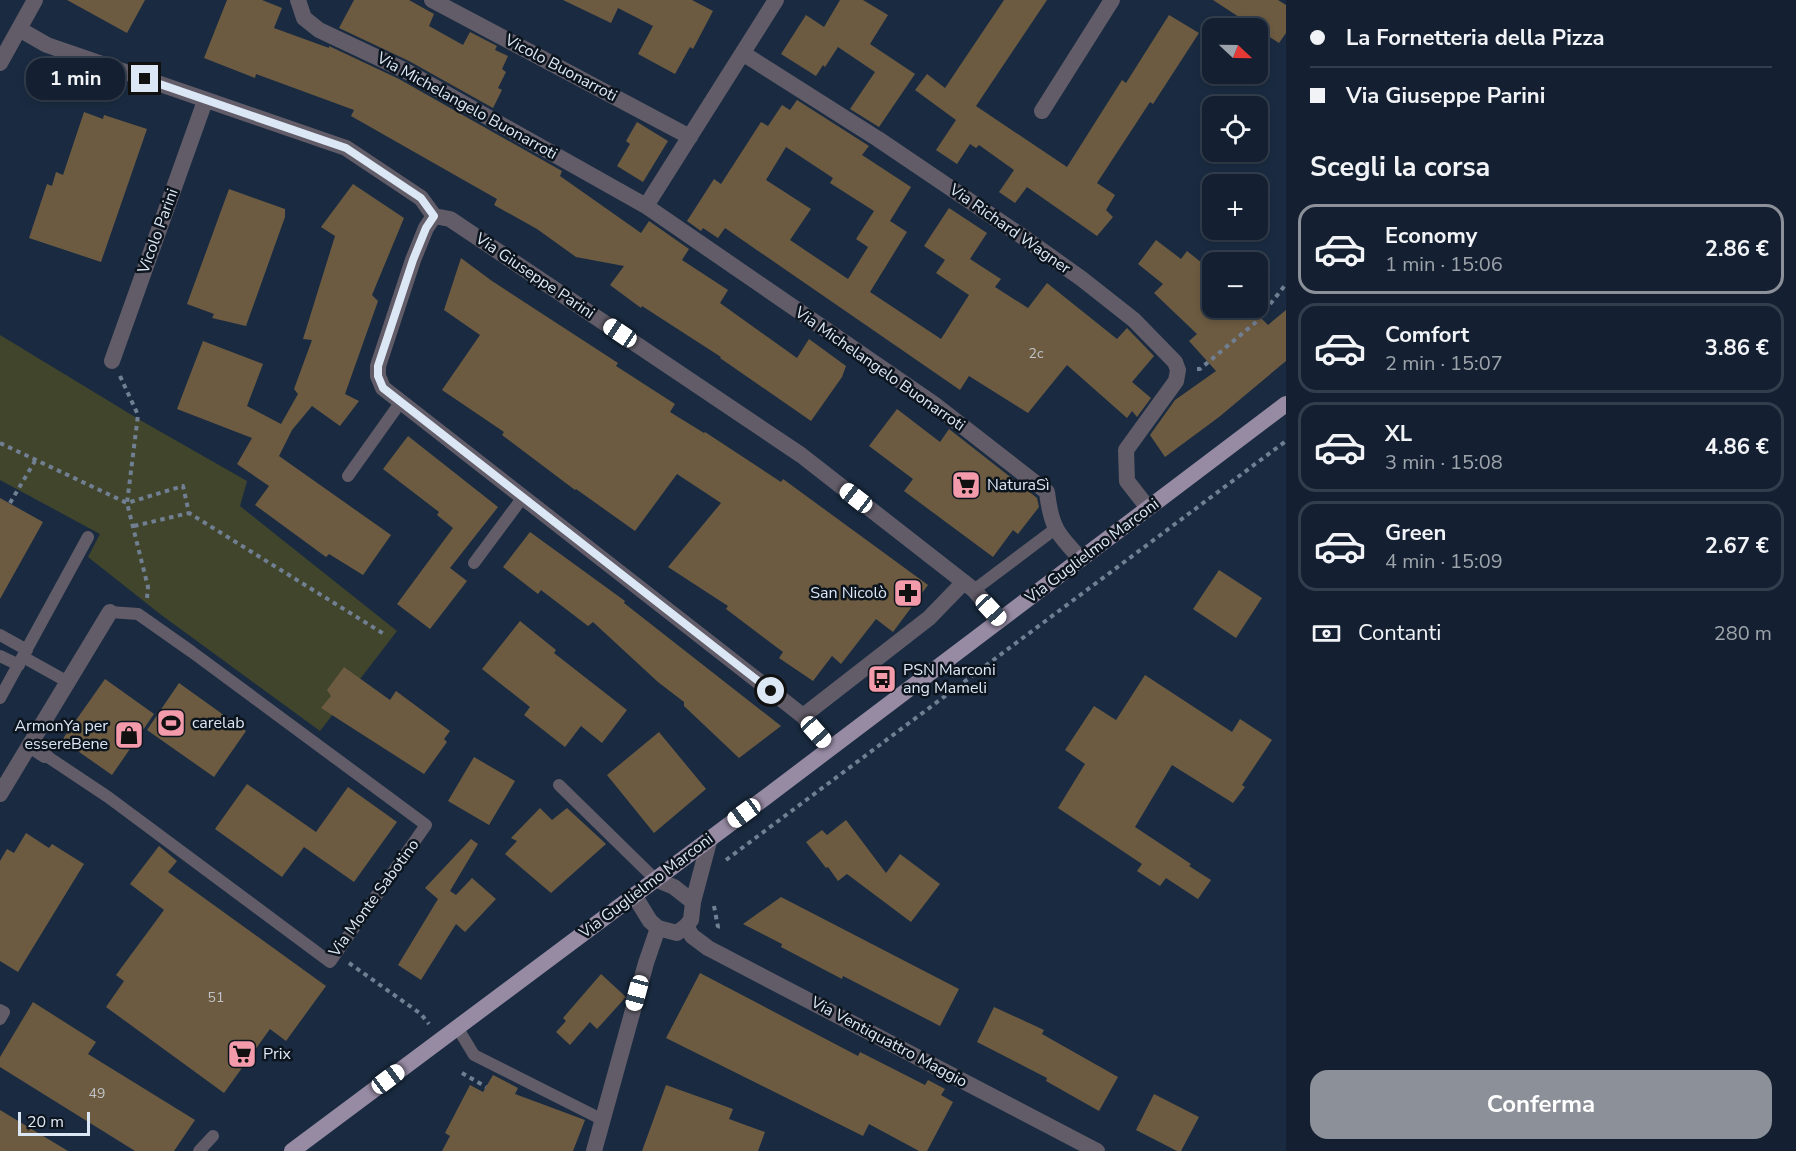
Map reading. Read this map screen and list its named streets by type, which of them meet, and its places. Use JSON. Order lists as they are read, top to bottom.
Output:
{
  "streets": {
    "main road": ["Via Guglielmo Marconi"],
    "street": [
      "Vicolo Buonarroti",
      "Via Michelangelo Buonarroti",
      "Via Richard Wagner",
      "Vicolo Parini",
      "Via Giuseppe Parini",
      "Via Ventiquattro Maggio"
    ],
    "lane": ["Via Monte Sabotino"]
  },
  "crossings": [
    ["Via Michelangelo Buonarroti", "Via Guglielmo Marconi"],
    ["Vicolo Parini", "Via Giuseppe Parini"],
    ["Via Giuseppe Parini", "Via Guglielmo Marconi"],
    ["Via Guglielmo Marconi", "Via Ventiquattro Maggio"]
  ],
  "places": {
    "supermarket": ["NaturaSì", "Prix"],
    "pharmacy": ["San Nicolò"],
    "bus stop": ["PSN Marconi ang Mameli"],
    "sports": ["carelab"],
    "shop": ["ArmonYa per essereBene"]
  },
  "house_numbers": ["2c", "51", "49"],
  "scale_bar": "20 m",
  "north": "right",
  "page": {
    "banner": ["La Fornetteria della Pizza", "Via Giuseppe Parini"],
    "map_buttons": ["+", "−"],
    "bubble": "1 min",
    "heading": "Scegli la corsa",
    "list": [
      {
        "name": "Economy",
        "note": "1 min · 15:06",
        "value": "2.86 €"
      },
      {
        "name": "Comfort",
        "note": "2 min · 15:07",
        "value": "3.86 €"
      },
      {
        "name": "XL",
        "note": "3 min · 15:08",
        "value": "4.86 €"
      },
      {
        "name": "Green",
        "note": "4 min · 15:09",
        "value": "2.67 €"
      }
    ],
    "pay": ["Contanti", "280 m"],
    "buttons": "Conferma",
    "scale": "20 m"
  }
}
